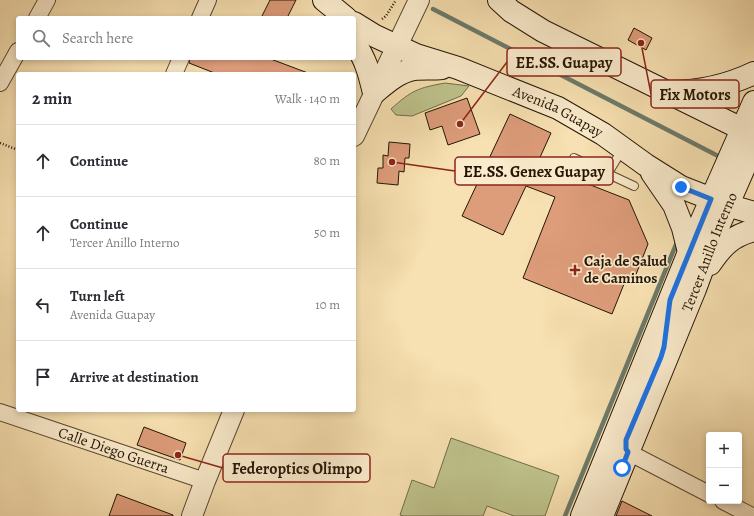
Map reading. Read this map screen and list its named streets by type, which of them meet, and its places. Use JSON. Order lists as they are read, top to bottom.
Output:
{
  "streets": {
    "main road": ["Avenida Guapay", "Tercer Anillo Interno"],
    "street": ["Calle Diego Guerra"]
  },
  "crossings": [
    ["Avenida Guapay", "Tercer Anillo Interno"]
  ],
  "places": {
    "other": [
      "Fix Motors",
      "EE.SS. Guapay",
      "EE.SS. Genex Guapay",
      "Federoptics Olimpo"
    ],
    "health": ["Caja de Salud de Caminos"]
  },
  "page": {
    "search": "Search here",
    "heading": ["2 min", "Walk · 140 m"],
    "list": [
      ["Continue", "80 m"],
      ["Continue", "Tercer Anillo Interno", "50 m"],
      ["Turn left", "Avenida Guapay", "10 m"],
      "Arrive at destination"
    ],
    "map_buttons": ["+", "−"]
  }
}
